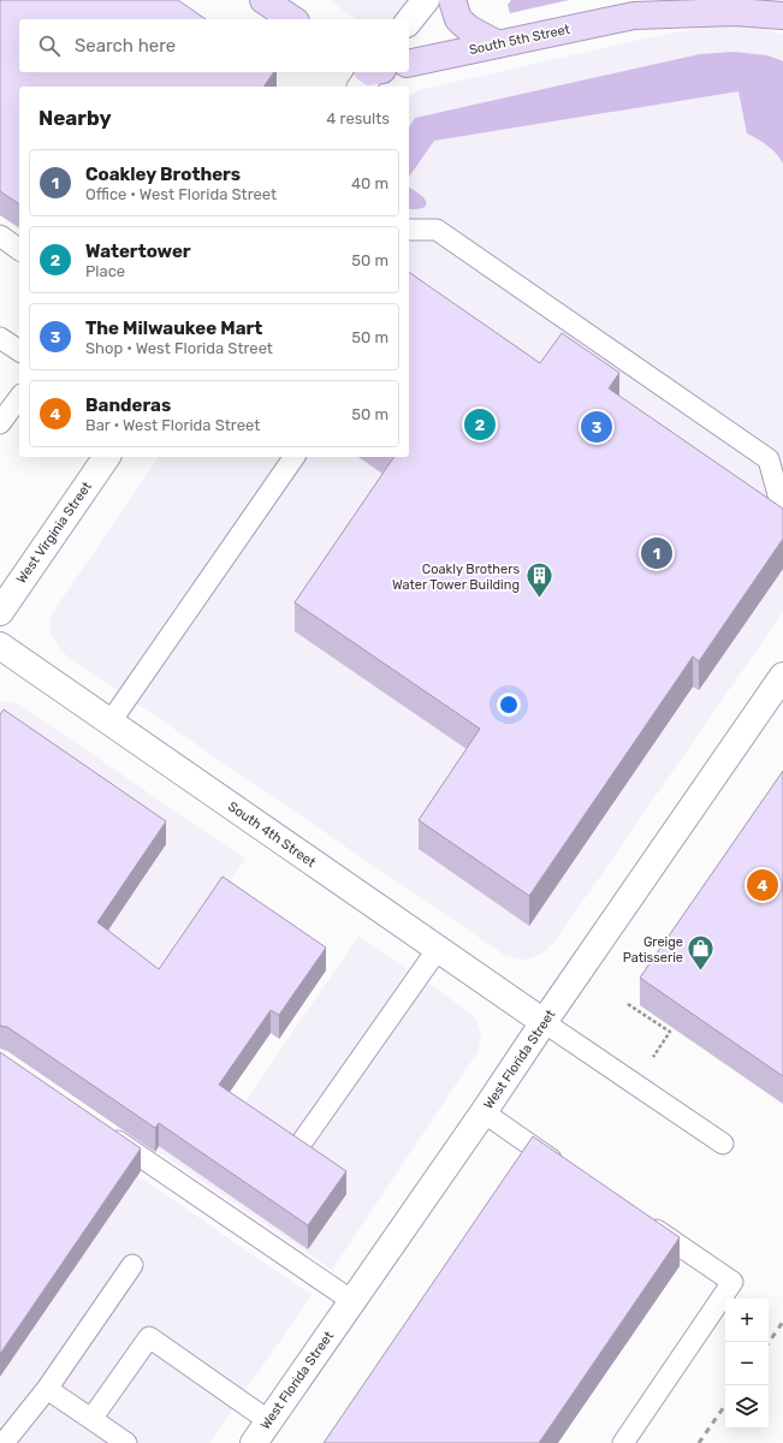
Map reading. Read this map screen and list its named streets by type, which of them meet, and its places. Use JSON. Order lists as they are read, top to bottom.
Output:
{
  "streets": {
    "street": [
      "South 5th Street",
      "West Virginia Street",
      "South 4th Street",
      "West Florida Street"
    ]
  },
  "crossings": [
    ["South 4th Street", "West Florida Street"]
  ],
  "places": {
    "building": ["Coakly Brothers Water Tower Building"],
    "shop": ["Greige Patisserie"]
  },
  "page": {
    "search": "Search here",
    "heading": ["Nearby", "4 results"],
    "list": [
      {
        "mark": "1",
        "name": "Coakley Brothers",
        "note": "Office · West Florida Street",
        "value": "40 m"
      },
      {
        "mark": "2",
        "name": "Watertower",
        "note": "Place",
        "value": "50 m"
      },
      {
        "mark": "3",
        "name": "The Milwaukee Mart",
        "note": "Shop · West Florida Street",
        "value": "50 m"
      },
      {
        "mark": "4",
        "name": "Banderas",
        "note": "Bar · West Florida Street",
        "value": "50 m"
      }
    ],
    "pins": [
      "2",
      "3",
      "1",
      "4"
    ],
    "map_buttons": ["+", "−"]
  }
}
